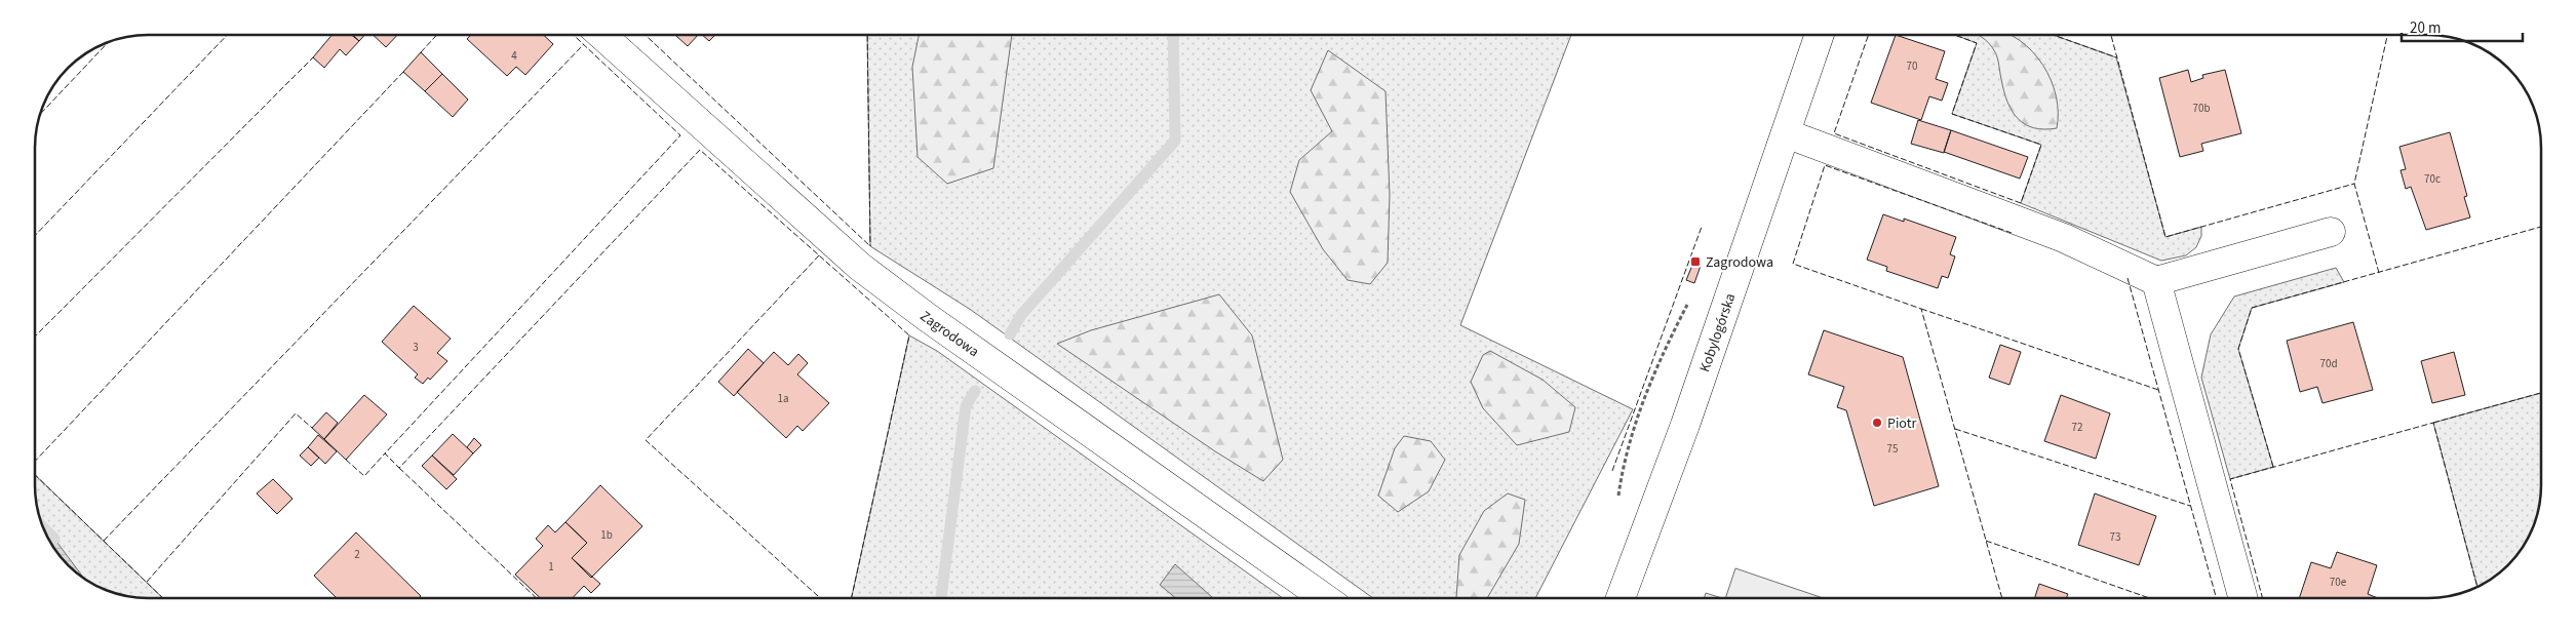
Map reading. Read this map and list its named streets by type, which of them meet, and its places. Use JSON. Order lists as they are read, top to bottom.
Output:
{
  "streets": {
    "street": ["Kobylogórska", "Zagrodowa"]
  },
  "places": {
    "transit": ["Zagrodowa"],
    "other": ["Piotr"]
  },
  "house_numbers": [
    "4",
    "70",
    "70b",
    "70c",
    "3",
    "70d",
    "1a",
    "72",
    "75",
    "1b",
    "73",
    "2",
    "1",
    "70e"
  ],
  "scale_bar": "20 m"
}
